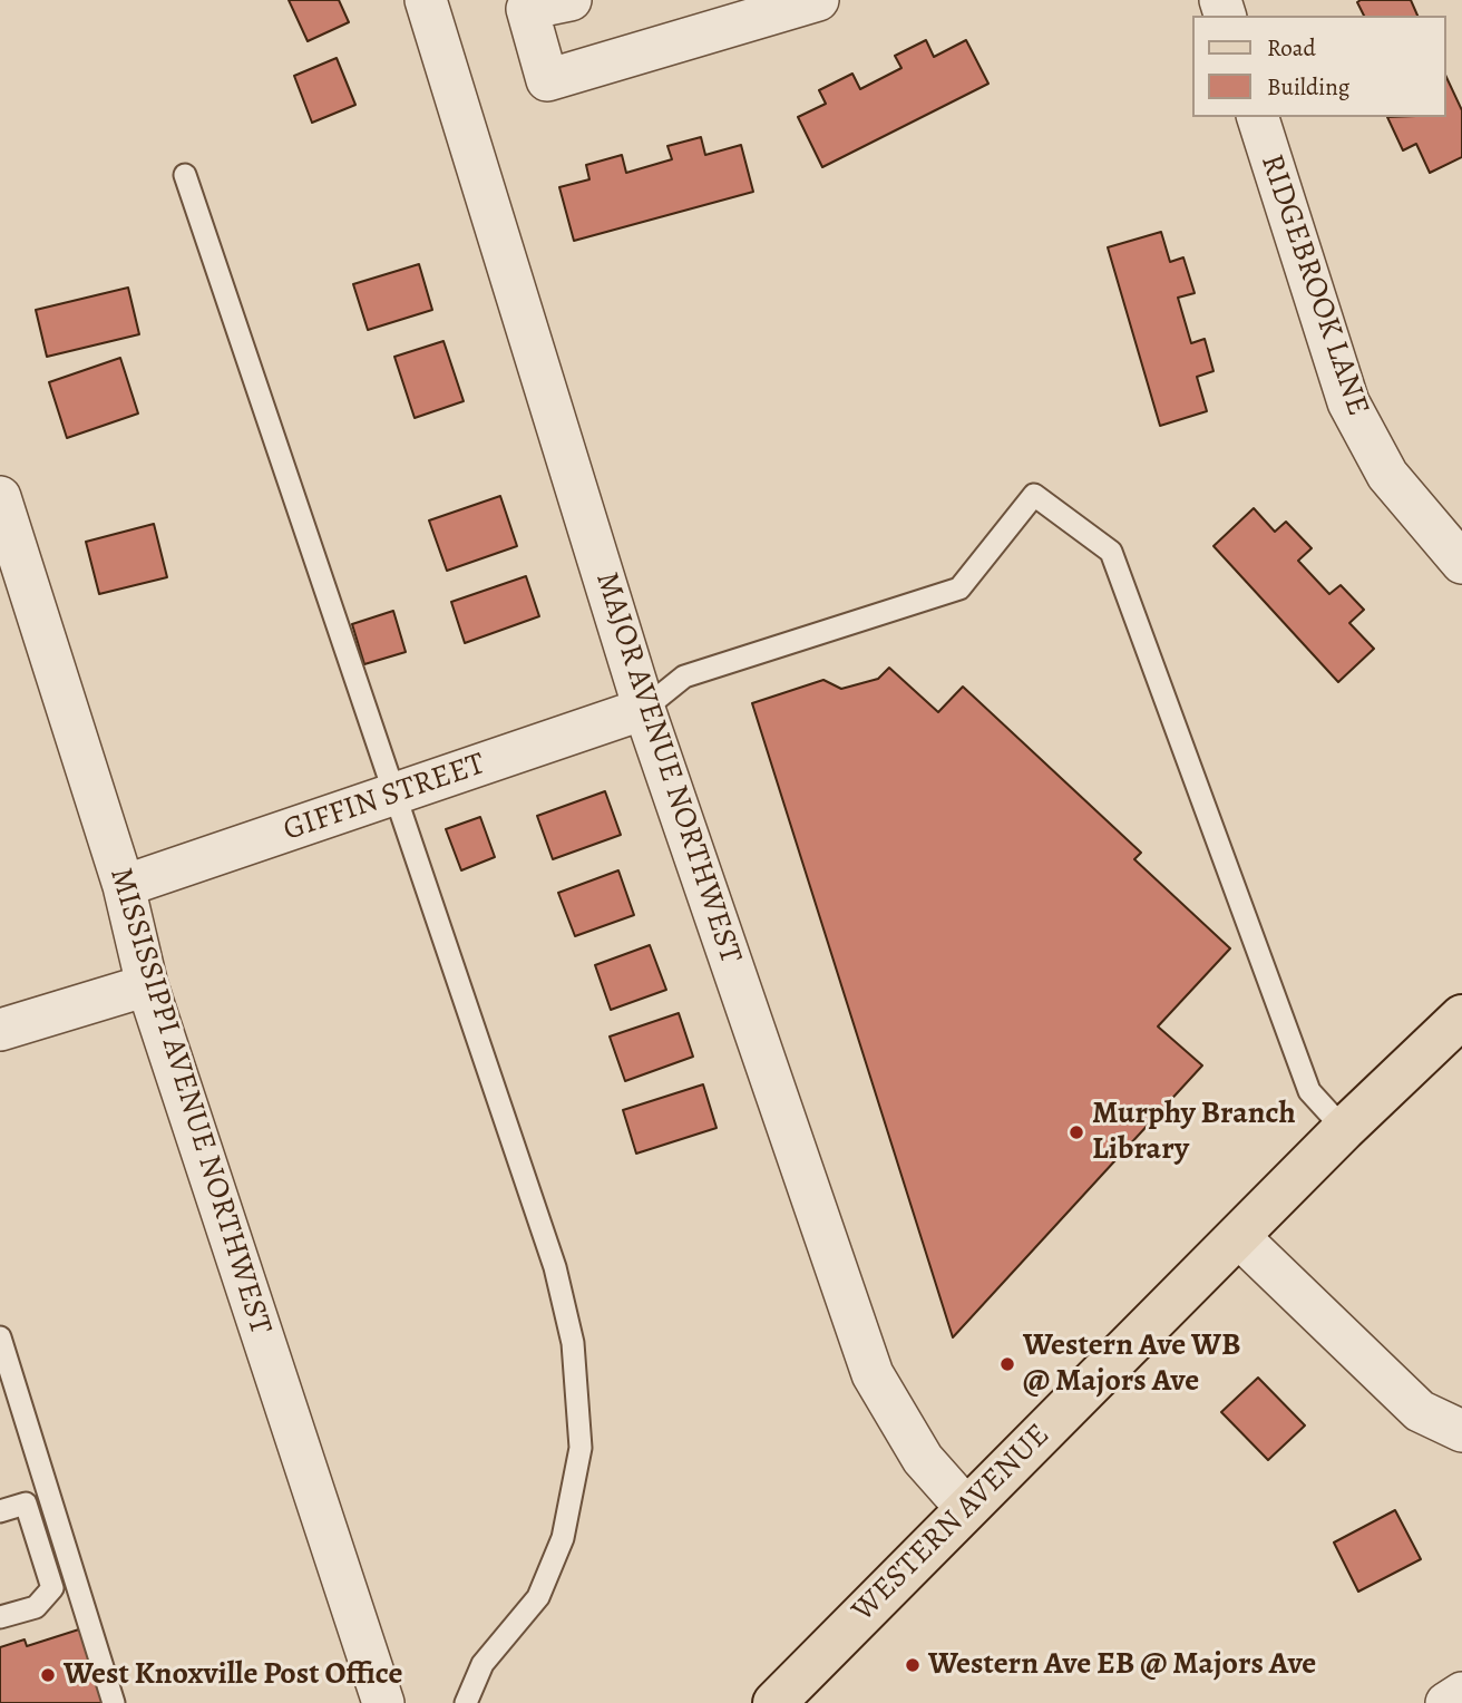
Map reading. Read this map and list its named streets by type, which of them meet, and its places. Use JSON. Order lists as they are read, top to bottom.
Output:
{
  "streets": {
    "main road": ["WESTERN AVENUE"],
    "street": [
      "RIDGEBROOK LANE",
      "MAJOR AVENUE NORTHWEST",
      "GIFFIN STREET",
      "MISSISSIPPI AVENUE NORTHWEST"
    ]
  },
  "crossings": [
    ["MAJOR AVENUE NORTHWEST", "GIFFIN STREET"],
    ["MAJOR AVENUE NORTHWEST", "WESTERN AVENUE"],
    ["GIFFIN STREET", "MISSISSIPPI AVENUE NORTHWEST"]
  ],
  "places": [
    "Murphy Branch Library",
    "Western Ave WB @ Majors Ave",
    "Western Ave EB @ Majors Ave",
    "West Knoxville Post Office"
  ],
  "legend": ["Road", "Building"]
}
